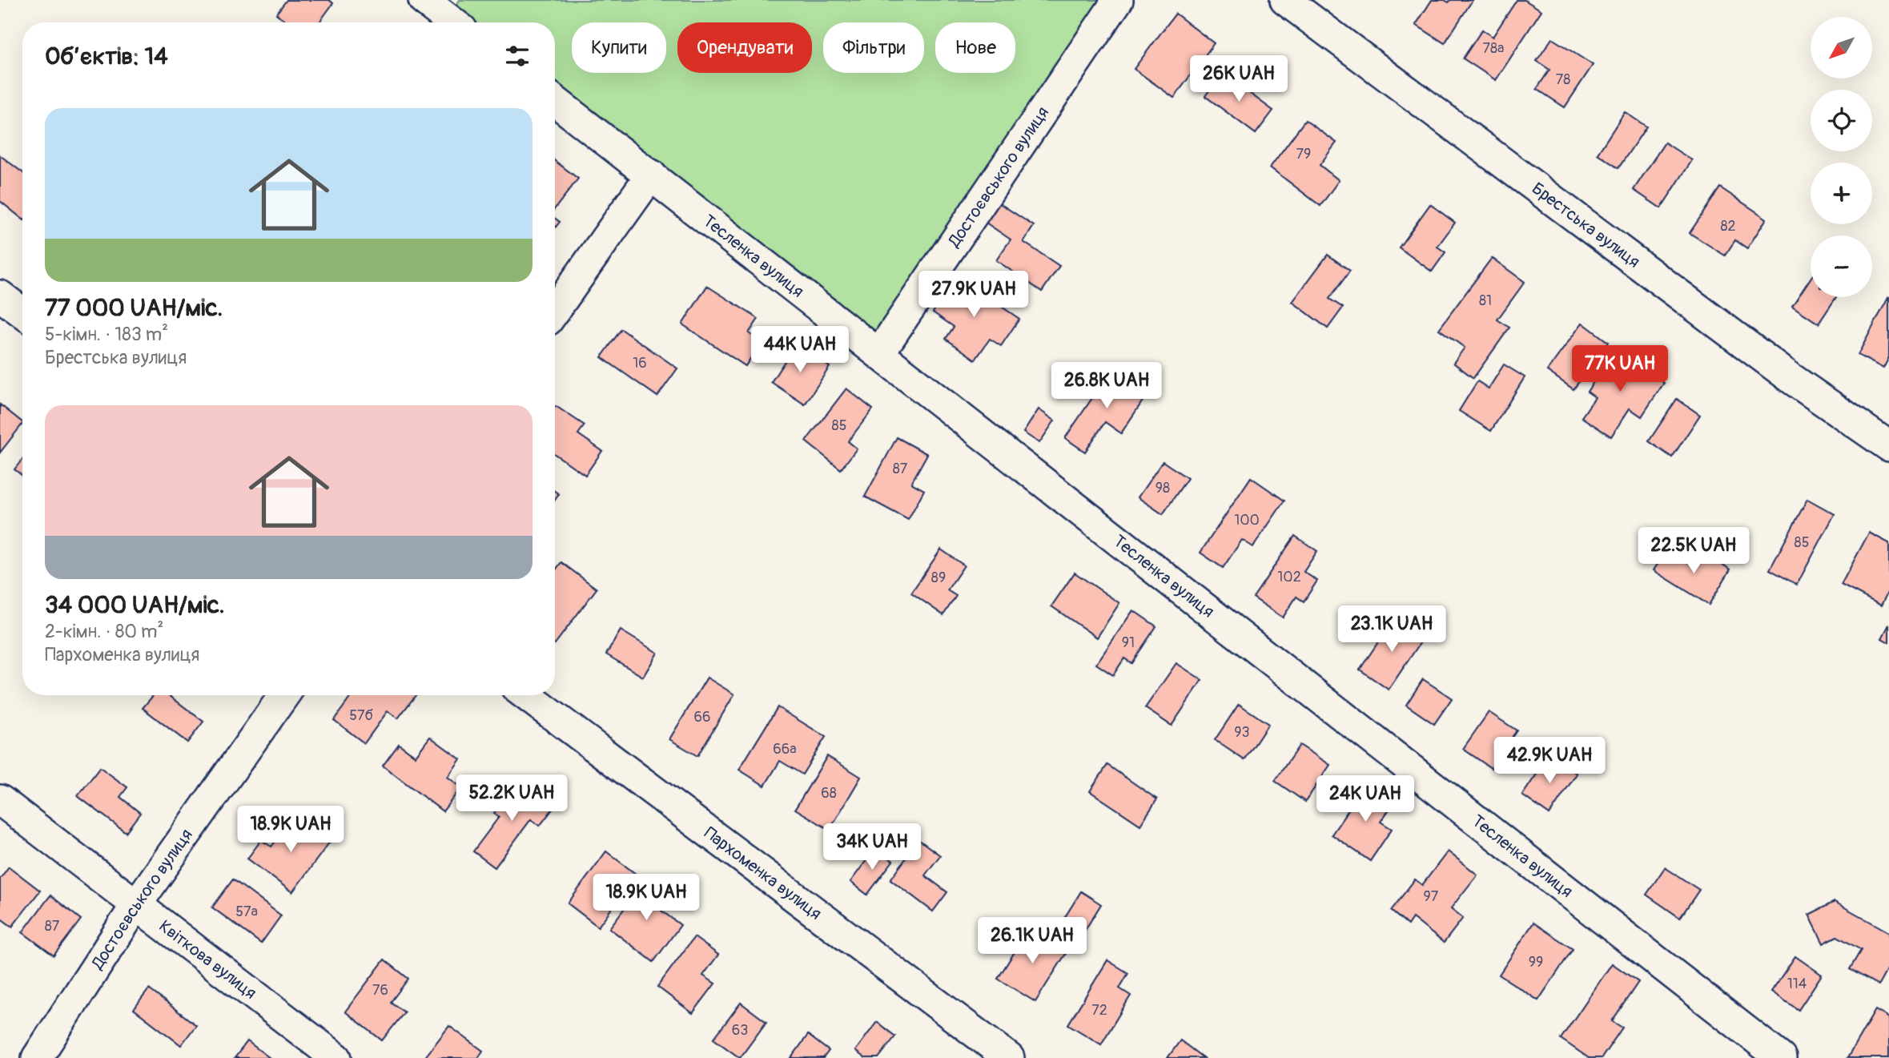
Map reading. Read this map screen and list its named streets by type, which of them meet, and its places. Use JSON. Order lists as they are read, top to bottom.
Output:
{
  "streets": {
    "street": [
      "Достоєвського вулиця",
      "Брестська вулиця",
      "Тесленка вулиця",
      "Пархоменка вулиця",
      "Квіткова вулиця"
    ]
  },
  "crossings": [
    ["Достоєвського вулиця", "Тесленка вулиця"],
    ["Достоєвського вулиця", "Квіткова вулиця"]
  ],
  "house_numbers": [
    "78а",
    "78",
    "79",
    "82",
    "81",
    "16",
    "85",
    "87",
    "98",
    "100",
    "85",
    "102",
    "89",
    "91",
    "57б",
    "66",
    "93",
    "66а",
    "68",
    "97",
    "57а",
    "87",
    "99",
    "114",
    "76",
    "72",
    "63"
  ],
  "north": "bottom left",
  "page": {
    "map_buttons": ["+", "−"],
    "chip": [
      "Купити",
      "Орендувати",
      "Фільтри",
      "Нове"
    ],
    "heading": "Об’єктів: 14",
    "price": [
      "26K UAH",
      "27.9K UAH",
      "44K UAH",
      "77K UAH",
      "26.8K UAH",
      "22.5K UAH",
      "23.1K UAH",
      "42.9K UAH",
      "52.2K UAH",
      "24K UAH",
      "18.9K UAH",
      "34K UAH",
      "18.9K UAH",
      "26.1K UAH"
    ],
    "list": [
      {
        "name": "77 000 UAH/міс.",
        "note": "5-кімн. · 183 m² · Брестська вулиця"
      },
      {
        "name": "34 000 UAH/міс.",
        "note": "2-кімн. · 80 m² · Пархоменка вулиця"
      }
    ]
  }
}
